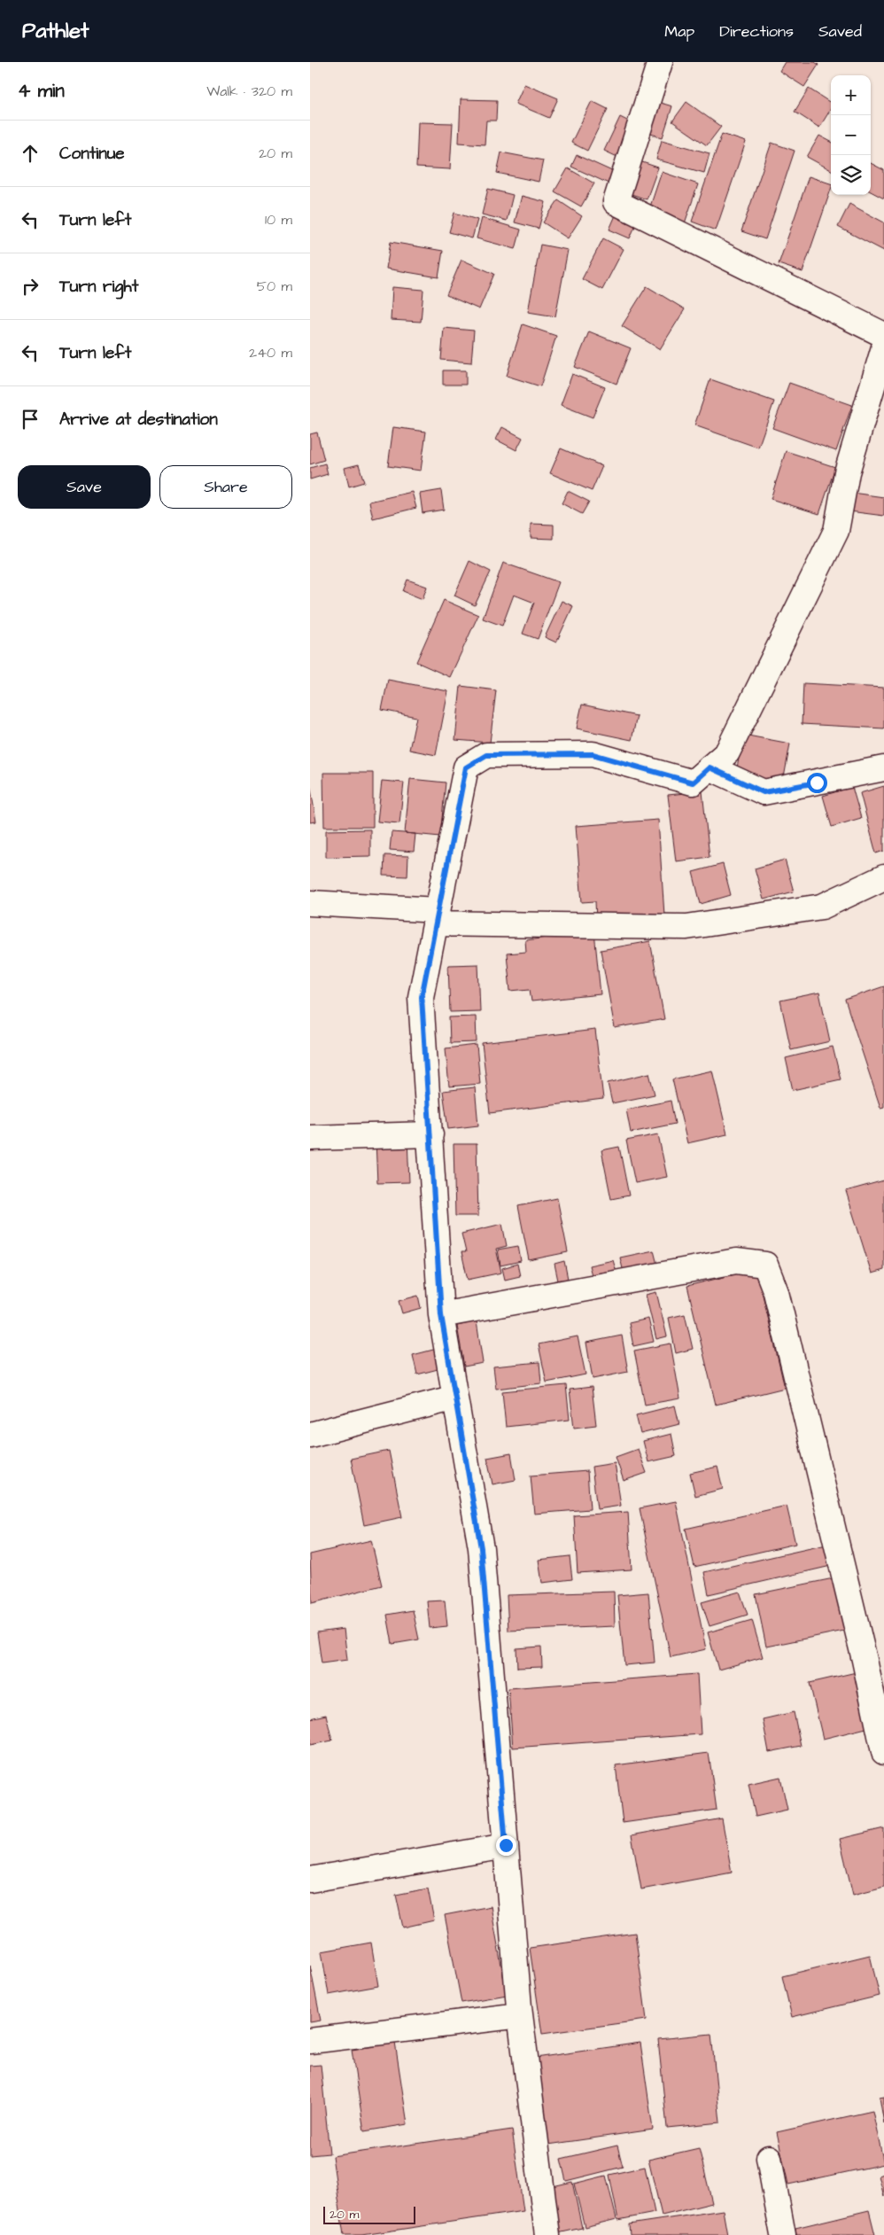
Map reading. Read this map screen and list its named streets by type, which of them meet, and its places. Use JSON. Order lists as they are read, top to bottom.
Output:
{
  "scale_bar": "20 m",
  "page": {
    "header": "Pathlet",
    "nav": ["Map", "Directions", "Saved"],
    "heading": ["4 min", "Walk · 320 m"],
    "map_buttons": ["+", "−"],
    "list": [
      ["Continue", "20 m"],
      ["Turn left", "10 m"],
      ["Turn right", "50 m"],
      ["Turn left", "240 m"],
      "Arrive at destination"
    ],
    "buttons": ["Save", "Share"],
    "scale": "20 m"
  }
}
